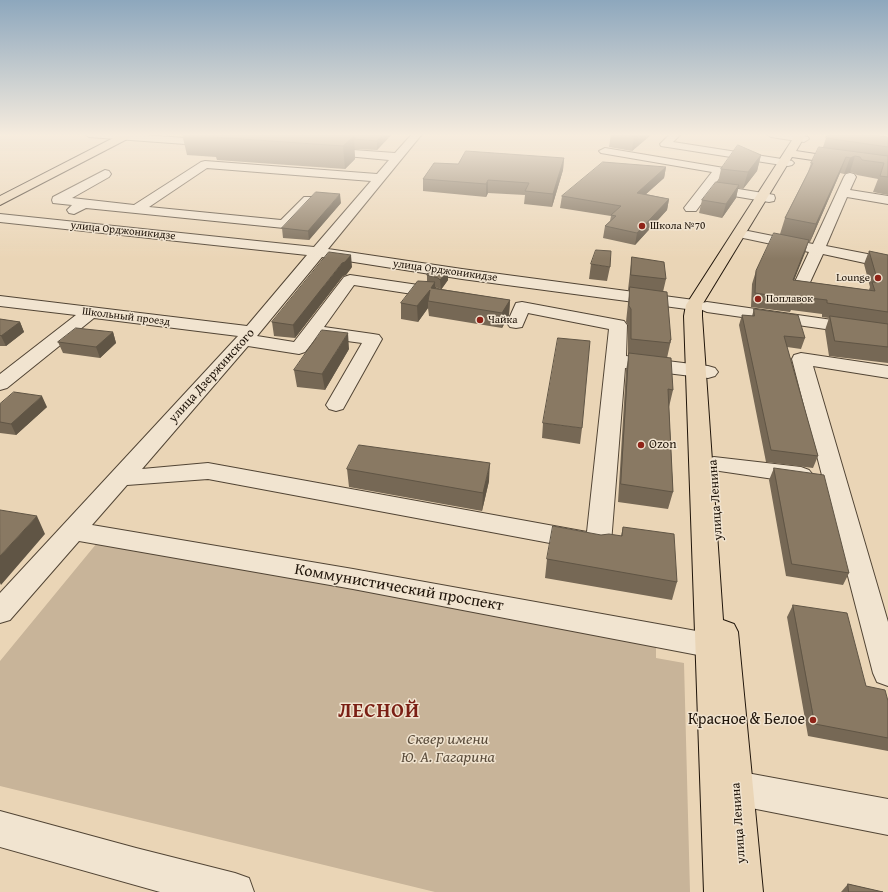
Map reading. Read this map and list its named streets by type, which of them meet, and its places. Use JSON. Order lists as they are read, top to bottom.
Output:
{
  "streets": {
    "main road": ["улица Ленина"],
    "street": [
      "улица Орджоникидзе",
      "Школьный проезд",
      "улица Дзержинского",
      "Коммунистический проспект"
    ]
  },
  "crossings": [
    ["улица Орджоникидзе", "улица Дзержинского"],
    ["улица Орджоникидзе", "улица Ленина"],
    ["Школьный проезд", "улица Дзержинского"],
    ["улица Дзержинского", "Коммунистический проспект"],
    ["улица Ленина", "Коммунистический проспект"]
  ],
  "districts": ["ЛЕСНОЙ"],
  "parks": ["Сквер имени Ю. А. Гагарина"],
  "places": [
    "Школа №70",
    "Lounge",
    "Поплавок",
    "Чайка",
    "Ozon",
    "Красное & Белое"
  ]
}
